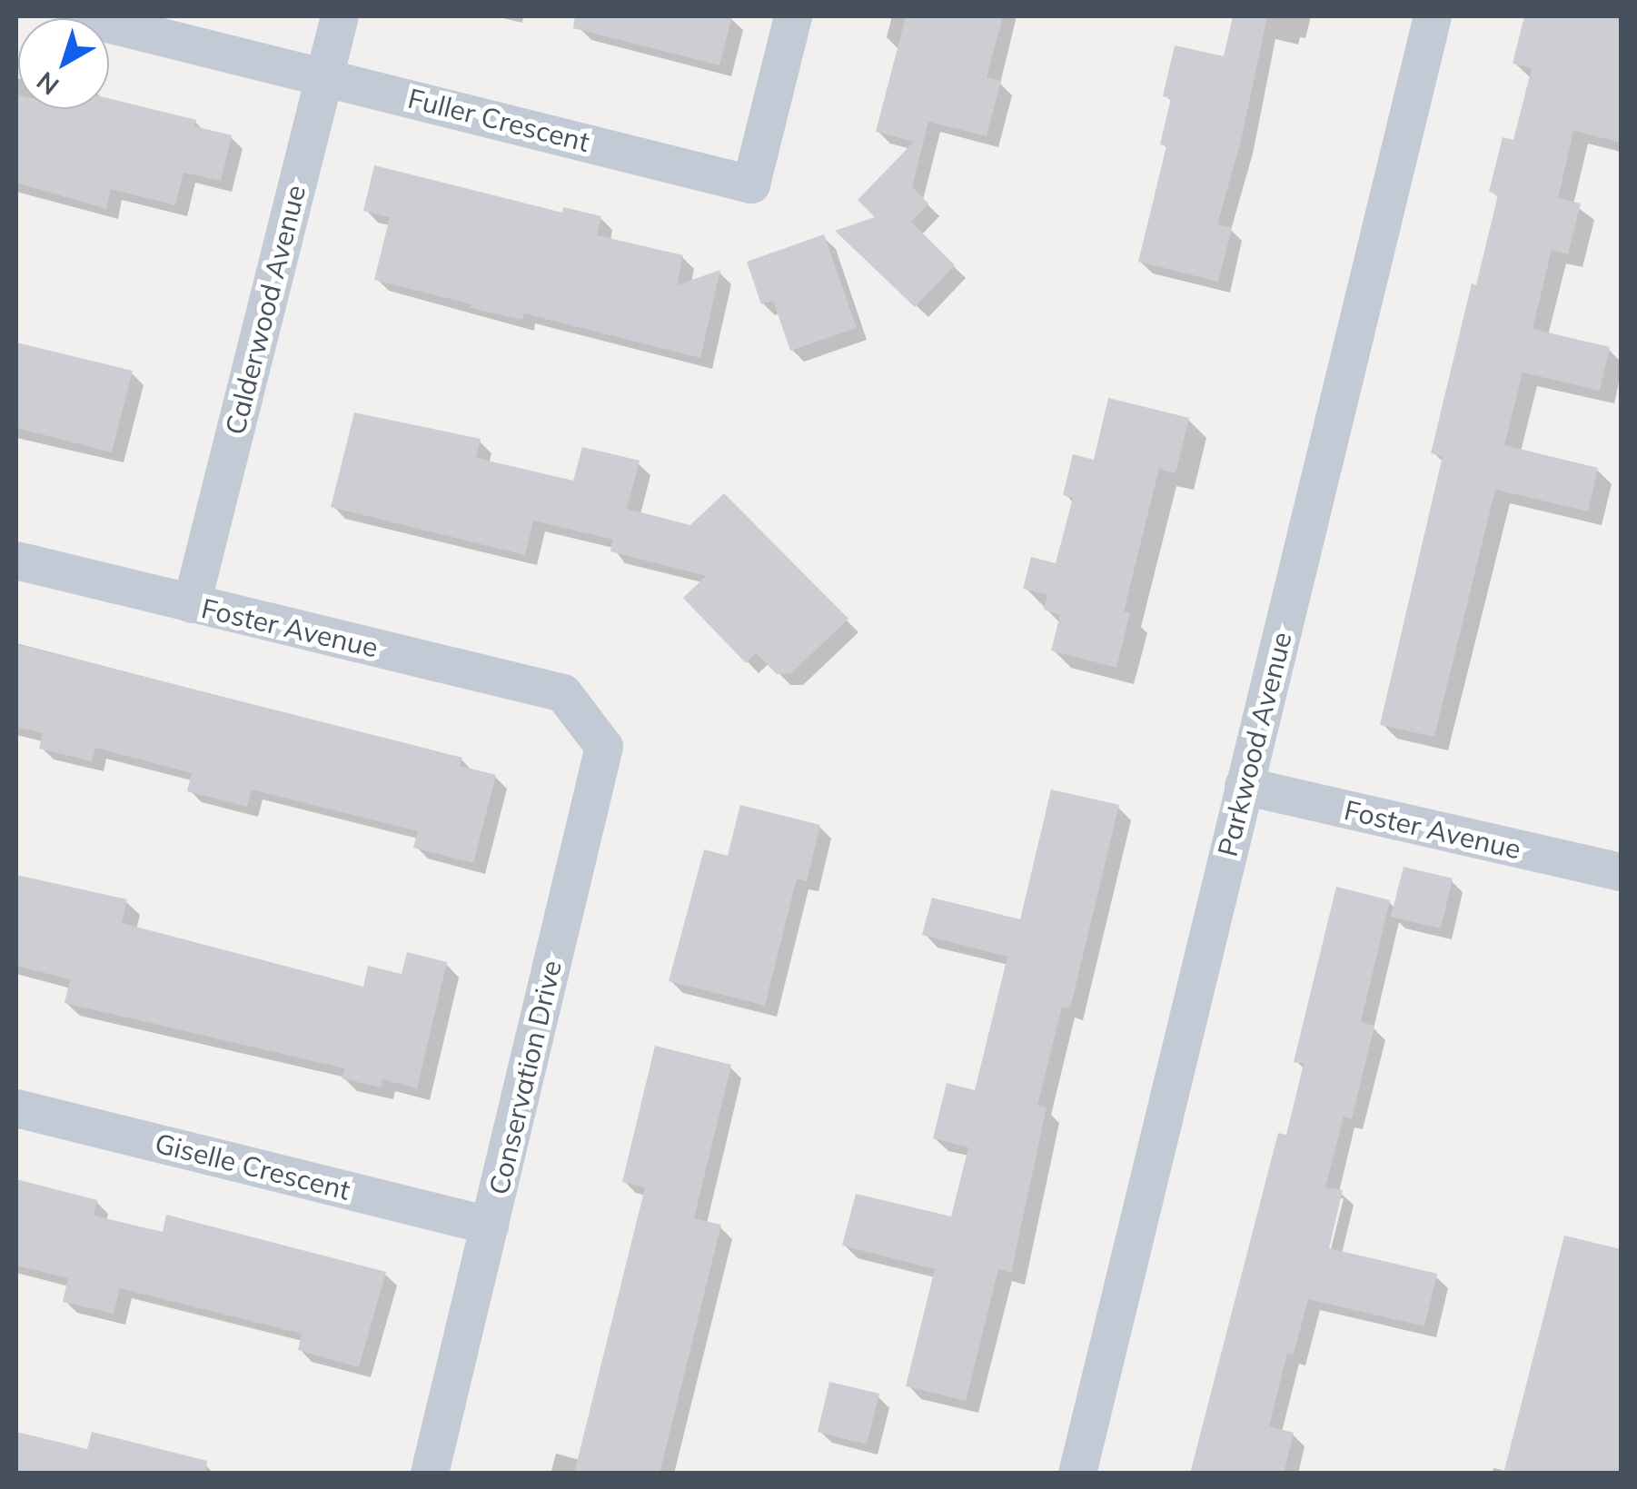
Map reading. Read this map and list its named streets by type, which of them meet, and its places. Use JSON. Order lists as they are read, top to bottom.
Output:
{
  "streets": {
    "street": [
      "Fuller Crescent",
      "Calderwood Avenue",
      "Foster Avenue",
      "Parkwood Avenue",
      "Conservation Drive",
      "Giselle Crescent"
    ]
  },
  "crossings": [
    ["Fuller Crescent", "Calderwood Avenue"],
    ["Calderwood Avenue", "Foster Avenue"],
    ["Foster Avenue", "Parkwood Avenue"],
    ["Foster Avenue", "Conservation Drive"],
    ["Conservation Drive", "Giselle Crescent"]
  ],
  "north": "bottom left"
}
